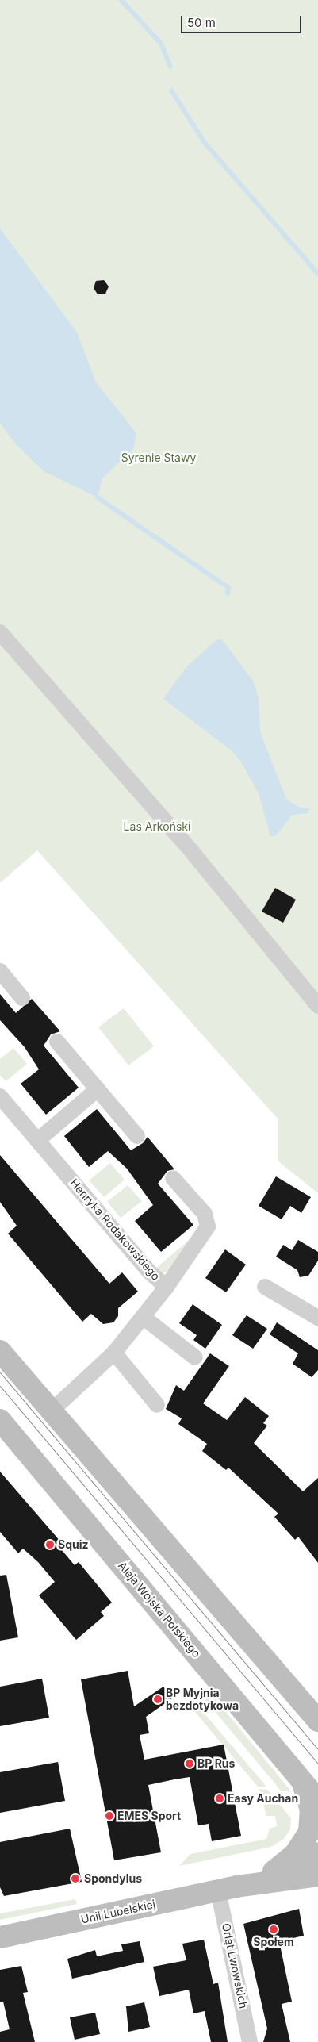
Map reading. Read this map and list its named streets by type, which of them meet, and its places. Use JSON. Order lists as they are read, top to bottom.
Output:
{
  "streets": {
    "main road": ["Aleja Wojska Polskiego", "Unii Lubelskiej"],
    "street": ["Henryka Rodakowskiego", "Orląt Lwowskich"]
  },
  "crossings": [
    ["Aleja Wojska Polskiego", "Unii Lubelskiej"],
    ["Unii Lubelskiej", "Orląt Lwowskich"]
  ],
  "parks": ["Syrenie Stawy", "Las Arkoński"],
  "places": [
    "Squiz",
    "BP Myjnia bezdotykowa",
    "BP Rus",
    "Easy Auchan",
    "EMES Sport",
    "Spondylus",
    "Społem"
  ],
  "scale_bar": "50 m"
}
